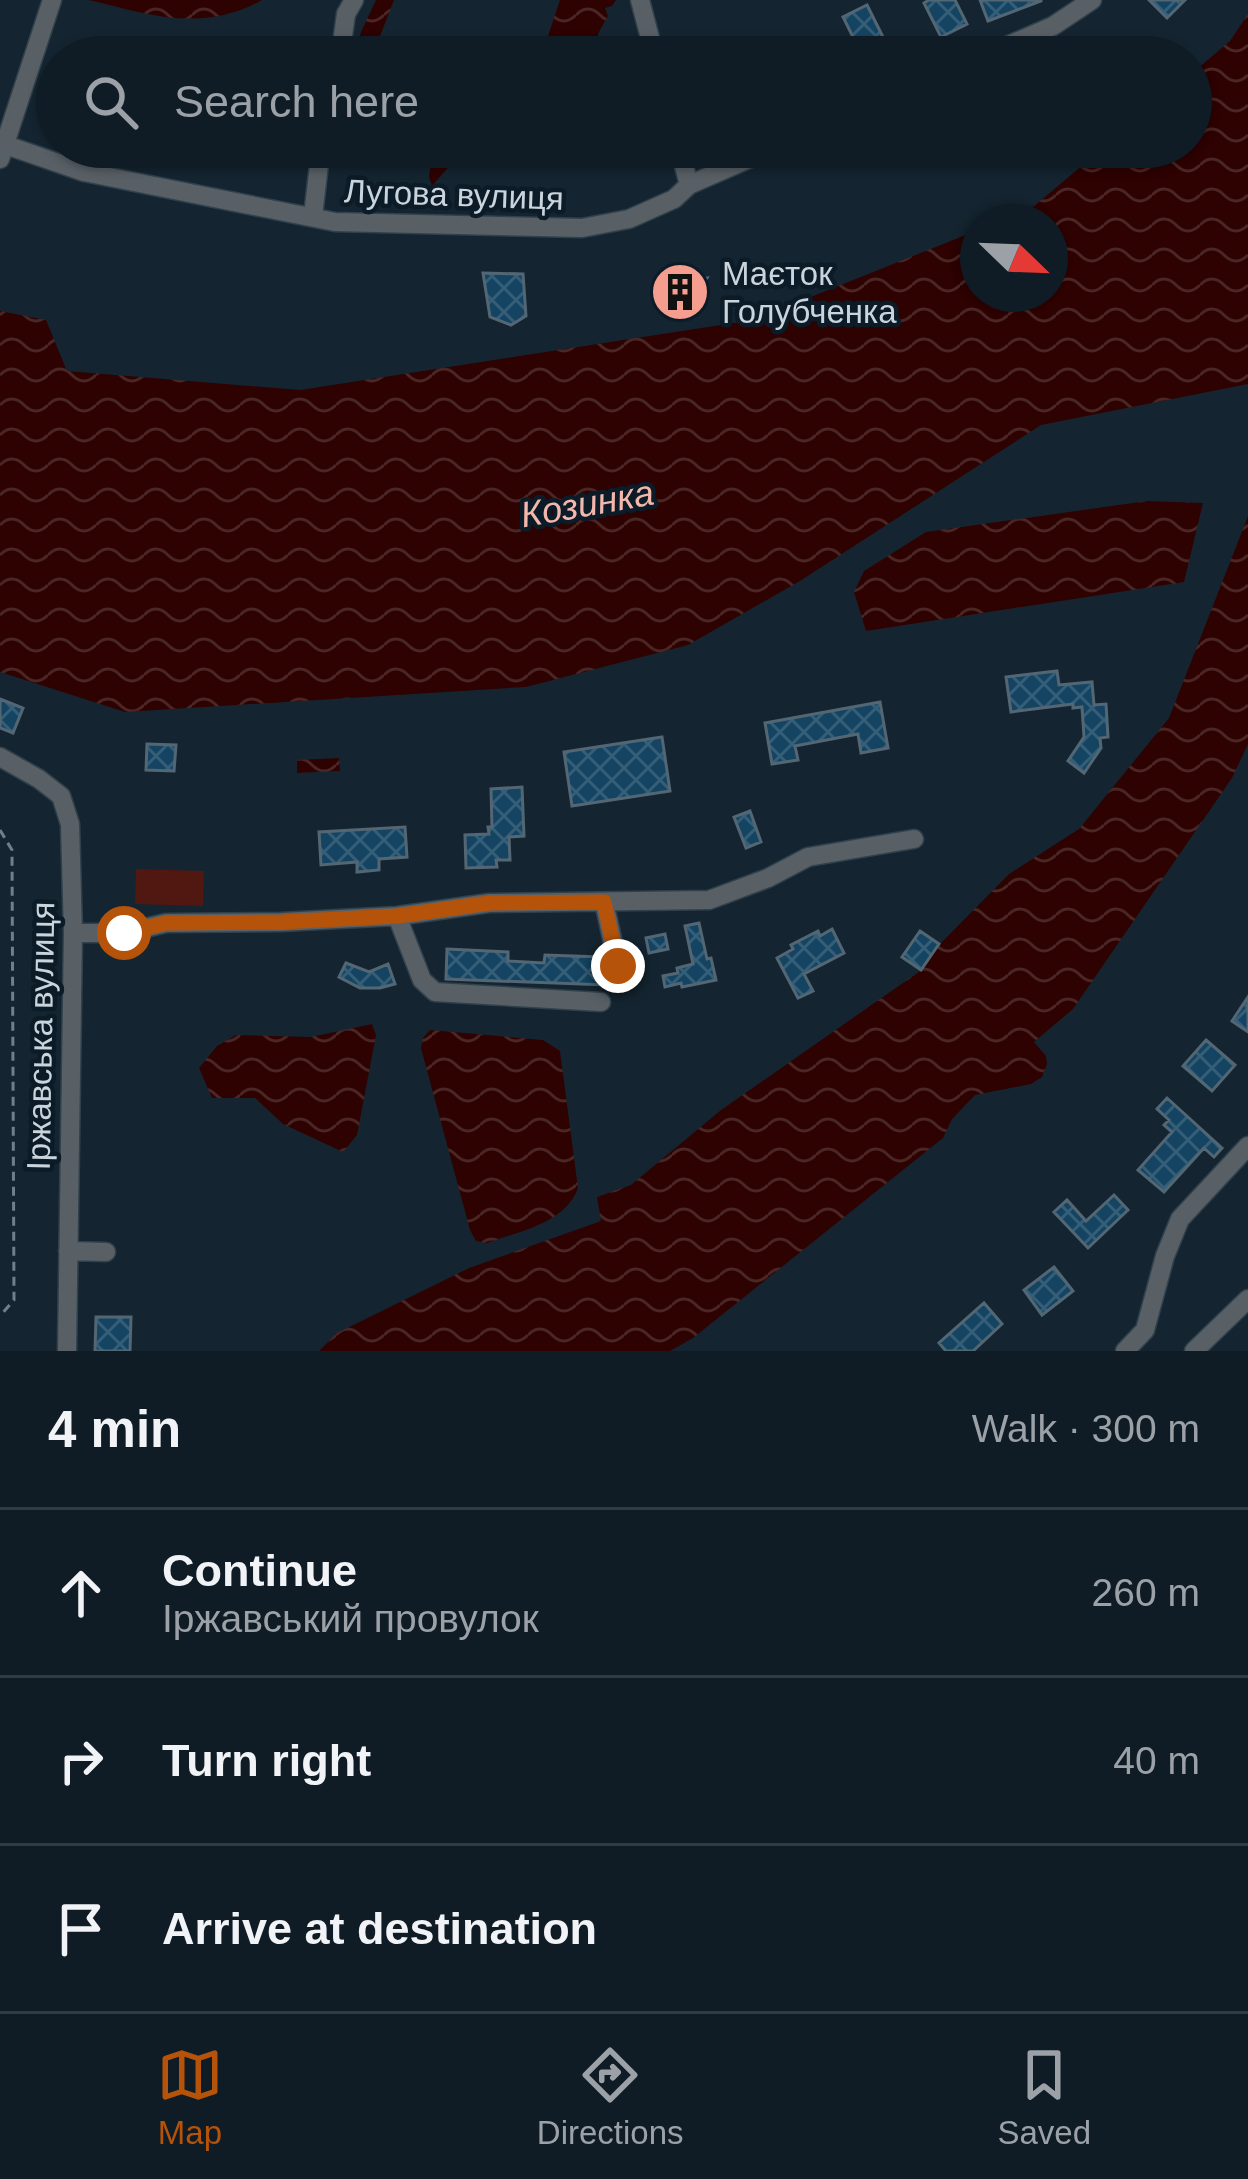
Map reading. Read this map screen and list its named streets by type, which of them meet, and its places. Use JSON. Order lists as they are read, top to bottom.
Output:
{
  "streets": {
    "street": ["Лугова вулиця", "Іржавська вулиця"]
  },
  "water": ["Козинка"],
  "places": {
    "building": ["Маєток Голубченка"]
  },
  "north": "bottom right",
  "page": {
    "search": "Search here",
    "heading": ["4 min", "Walk · 300 m"],
    "list": [
      ["Continue", "Іржавський провулок", "260 m"],
      ["Turn right", "40 m"],
      "Arrive at destination"
    ],
    "nav": ["Map", "Directions", "Saved"]
  }
}
